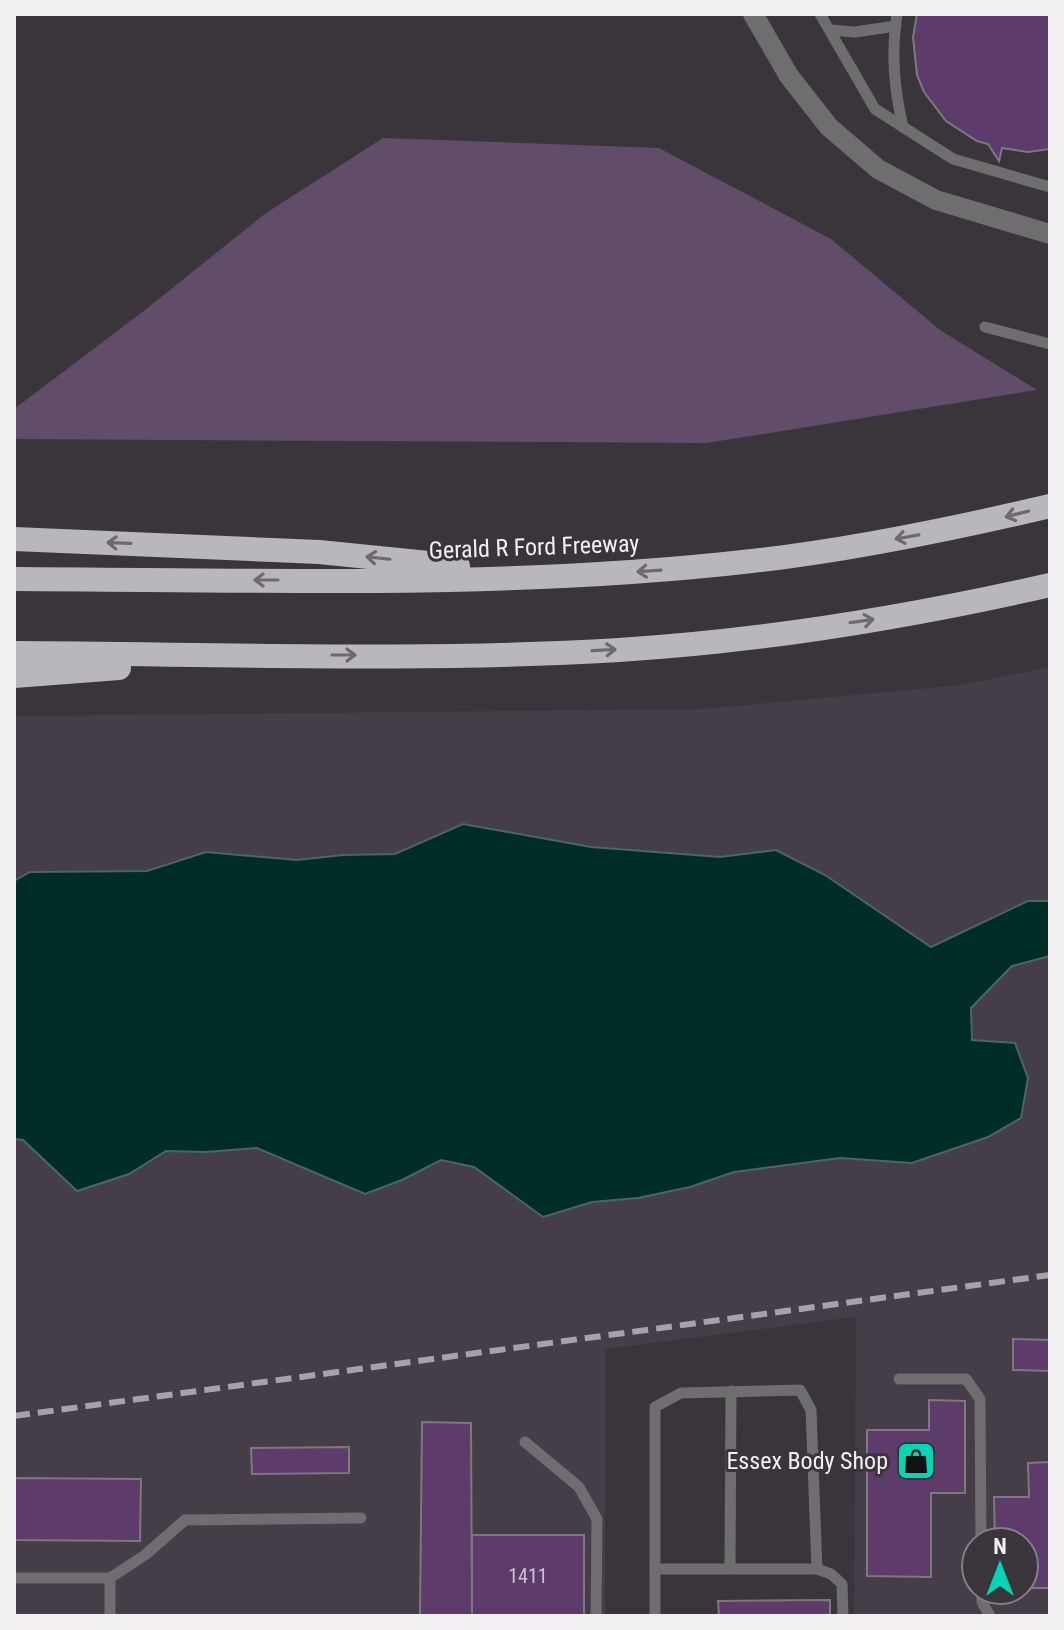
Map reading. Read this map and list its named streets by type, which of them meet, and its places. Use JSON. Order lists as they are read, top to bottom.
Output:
{
  "streets": {
    "highway": ["Gerald R Ford Freeway"]
  },
  "places": {
    "shop": ["Essex Body Shop"]
  },
  "house_numbers": ["1411"],
  "north": "top"
}
